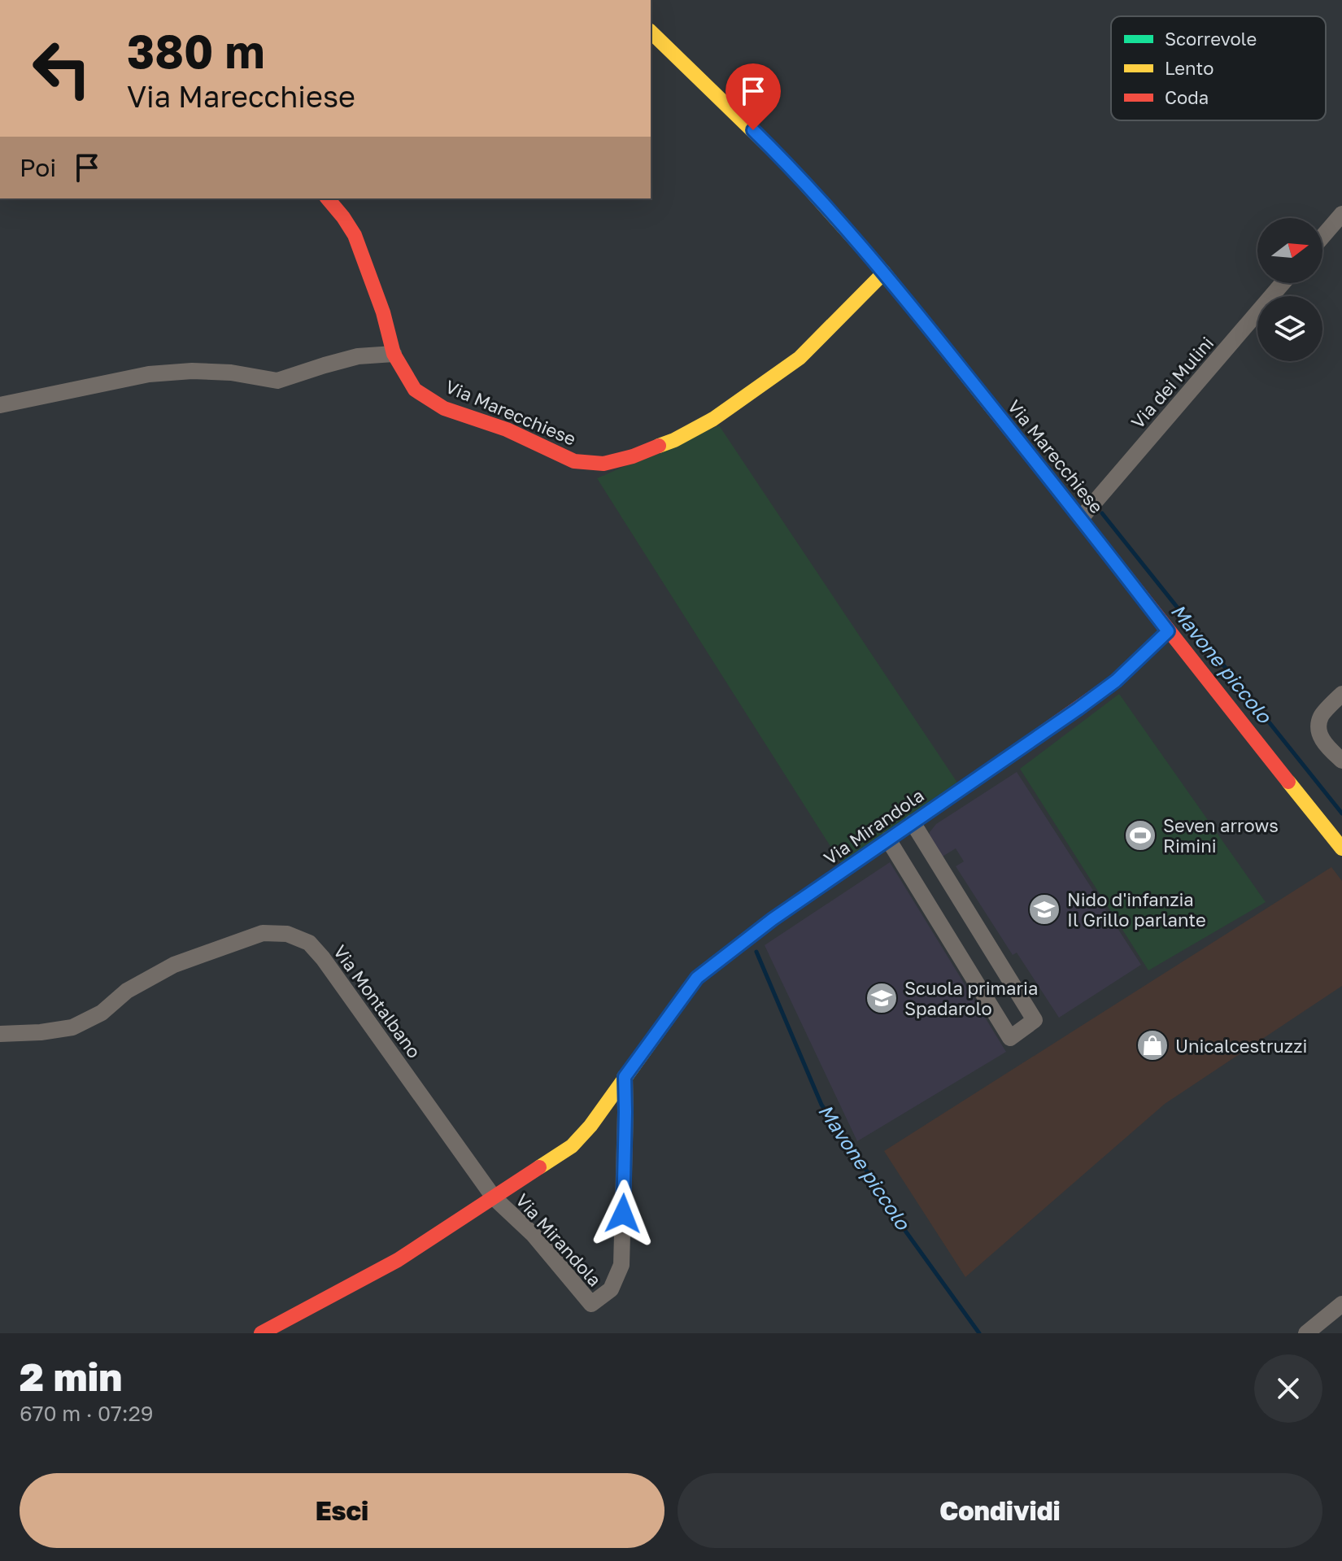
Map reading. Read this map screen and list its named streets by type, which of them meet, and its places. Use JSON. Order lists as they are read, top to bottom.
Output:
{
  "streets": {
    "street": [
      "Via dei Mulini",
      "Via Marecchiese",
      "Via Mirandola",
      "Via Montalbano"
    ]
  },
  "crossings": [
    ["Via dei Mulini", "Via Marecchiese"],
    ["Via Marecchiese", "Via Mirandola"],
    ["Via Mirandola", "Via Montalbano"]
  ],
  "water": ["Mavone piccolo"],
  "places": {
    "sports": ["Seven arrows Rimini"],
    "school or university": ["Nido d'infanzia Il Grillo parlante", "Scuola primaria Spadarolo"],
    "shop": ["Unicalcestruzzi"]
  },
  "legend": ["Scorrevole", "Lento", "Coda"],
  "north": "right",
  "page": {
    "turn": ["380 m", "Via Marecchiese"],
    "then": "Poi",
    "heading": ["2 min", "670 m · 07:29"],
    "buttons": ["Esci", "Condividi"]
  }
}
